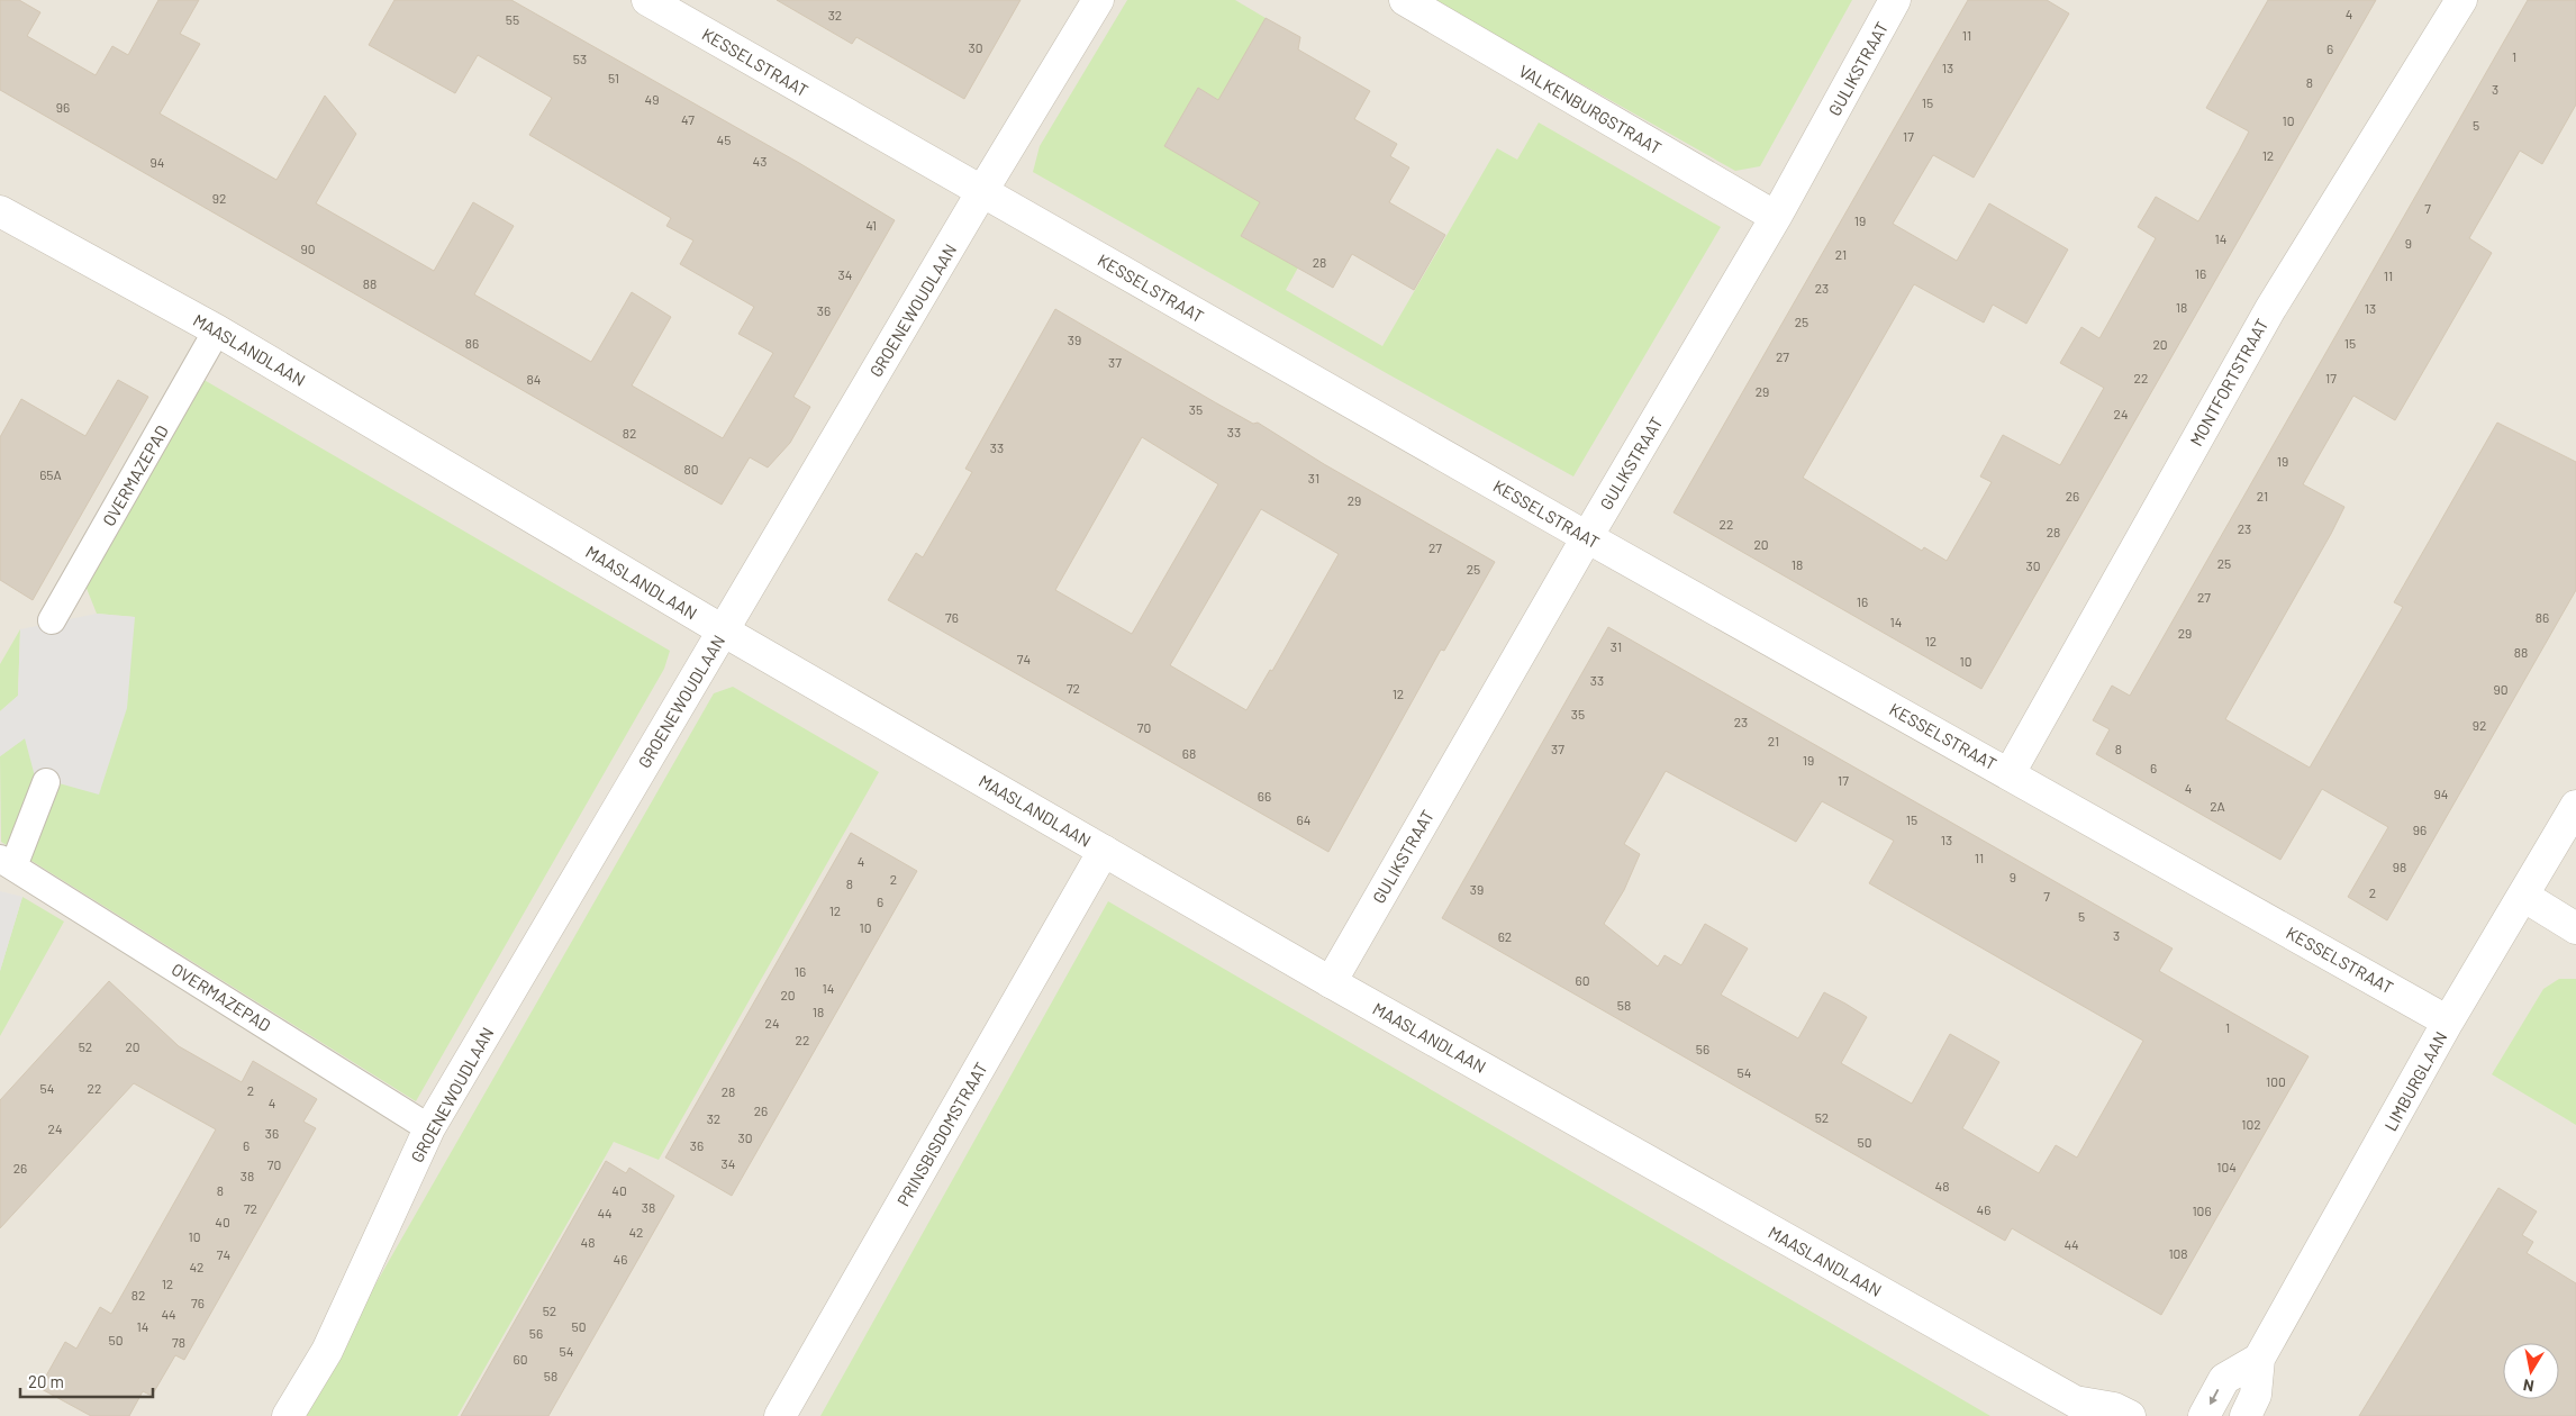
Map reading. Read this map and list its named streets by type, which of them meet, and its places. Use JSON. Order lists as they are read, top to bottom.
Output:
{
  "streets": {
    "street": [
      "KESSELSTRAAT",
      "GULIKSTRAAT",
      "VALKENBURGSTRAAT",
      "GROENEWOUDLAAN",
      "MAASLANDLAAN",
      "MONTFORTSTRAAT",
      "OVERMAZEPAD",
      "LIMBURGLAAN",
      "PRINSBISDOMSTRAAT"
    ]
  },
  "crossings": [
    ["KESSELSTRAAT", "GULIKSTRAAT"],
    ["KESSELSTRAAT", "GROENEWOUDLAAN"],
    ["KESSELSTRAAT", "MONTFORTSTRAAT"],
    ["KESSELSTRAAT", "LIMBURGLAAN"],
    ["GULIKSTRAAT", "VALKENBURGSTRAAT"],
    ["GULIKSTRAAT", "MAASLANDLAAN"],
    ["GROENEWOUDLAAN", "MAASLANDLAAN"],
    ["GROENEWOUDLAAN", "OVERMAZEPAD"],
    ["MAASLANDLAAN", "OVERMAZEPAD"],
    ["MAASLANDLAAN", "PRINSBISDOMSTRAAT"]
  ],
  "house_numbers": [
    "4",
    "32",
    "55",
    "11",
    "30",
    "6",
    "1",
    "53",
    "13",
    "51",
    "8",
    "3",
    "49",
    "15",
    "96",
    "47",
    "10",
    "5",
    "17",
    "45",
    "12",
    "43",
    "94",
    "92",
    "7",
    "19",
    "41",
    "14",
    "9",
    "90",
    "21",
    "28",
    "16",
    "34",
    "11",
    "88",
    "23",
    "18",
    "13",
    "36",
    "25",
    "39",
    "86",
    "15",
    "20",
    "27",
    "37",
    "22",
    "17",
    "84",
    "29",
    "35",
    "24",
    "33",
    "82",
    "33",
    "19",
    "80",
    "65A",
    "31",
    "26",
    "21",
    "29",
    "22",
    "23",
    "28",
    "20",
    "27",
    "25",
    "18",
    "30",
    "25",
    "27",
    "16",
    "76",
    "86",
    "14",
    "29",
    "12",
    "31",
    "88",
    "74",
    "10",
    "33",
    "72",
    "90",
    "12",
    "35",
    "23",
    "92",
    "70",
    "21",
    "37",
    "8",
    "68",
    "19",
    "6",
    "17",
    "4",
    "94",
    "66",
    "2A",
    "64",
    "15",
    "96",
    "13",
    "11",
    "4",
    "98",
    "9",
    "2",
    "8",
    "39",
    "2",
    "7",
    "6",
    "12",
    "5",
    "10",
    "3",
    "62",
    "16",
    "60",
    "14",
    "20",
    "58",
    "18",
    "24",
    "1",
    "22",
    "52",
    "20",
    "56",
    "54",
    "100",
    "54",
    "22",
    "2",
    "28",
    "4",
    "26",
    "52",
    "32",
    "102",
    "24",
    "36",
    "30",
    "50",
    "6",
    "36",
    "34",
    "70",
    "104",
    "26",
    "38",
    "48",
    "8",
    "40",
    "38",
    "72",
    "46",
    "106",
    "44",
    "40",
    "42",
    "10",
    "48",
    "44",
    "108",
    "74",
    "46",
    "42",
    "12",
    "82",
    "76",
    "52",
    "44",
    "14",
    "50",
    "56",
    "50",
    "78",
    "54",
    "60",
    "58"
  ],
  "scale_bar": "20 m",
  "north": "bottom"
}
